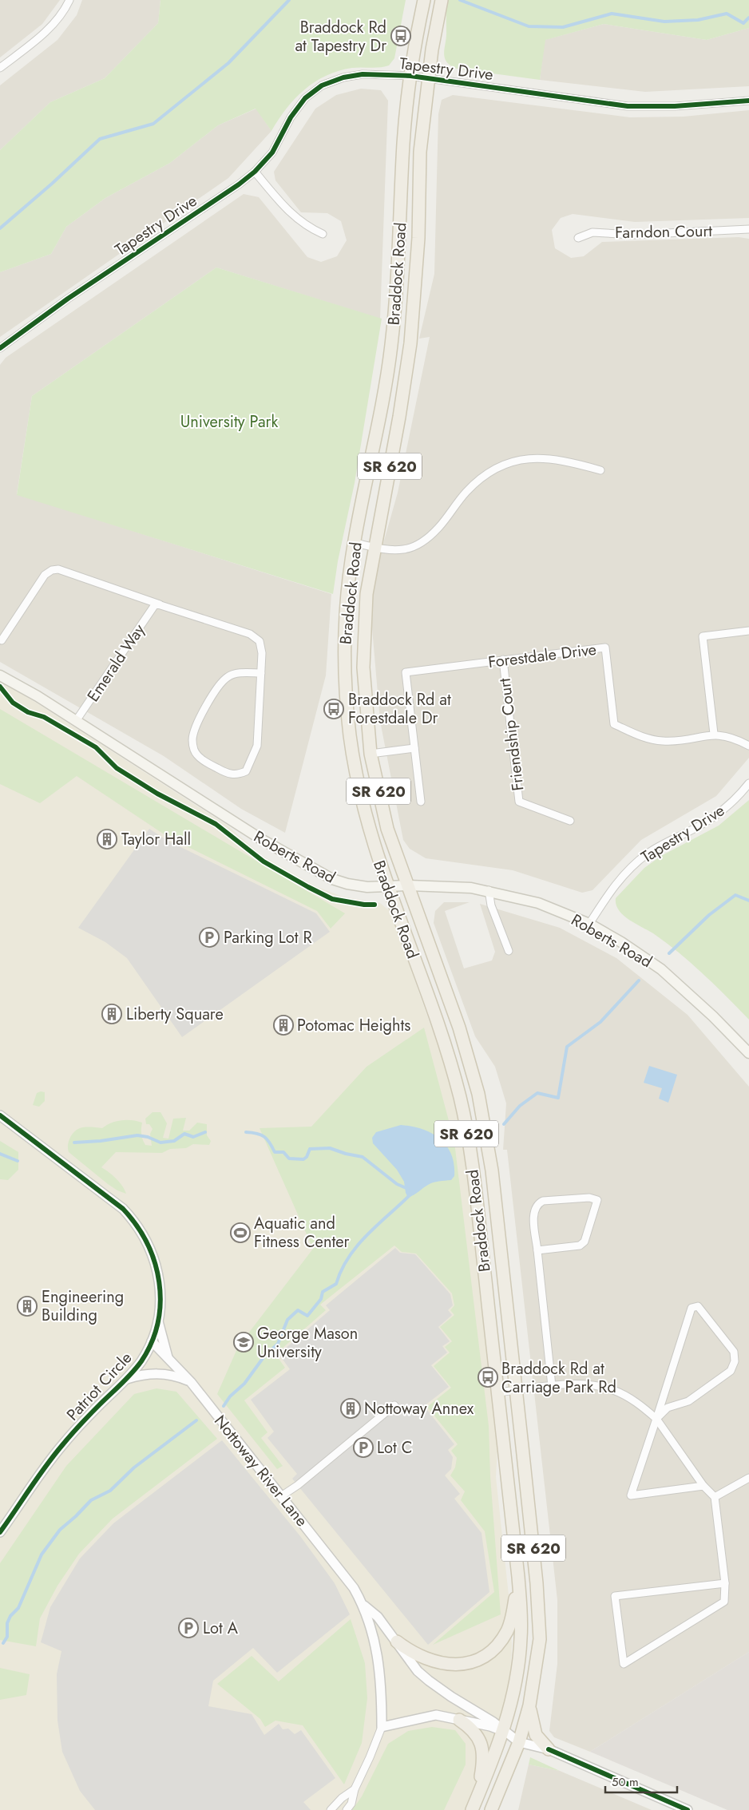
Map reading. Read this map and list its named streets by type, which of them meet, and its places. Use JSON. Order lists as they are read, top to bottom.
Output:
{
  "streets": {
    "main road": ["Braddock Road", "SR 620", "Roberts Road"],
    "street": [
      "Tapestry Drive",
      "Farndon Court",
      "Forestdale Drive",
      "Emerald Way",
      "Friendship Court",
      "Patriot Circle",
      "Nottoway River Lane"
    ]
  },
  "crossings": [
    ["Tapestry Drive", "Braddock Road"],
    ["Tapestry Drive", "Roberts Road"],
    ["Braddock Road", "Roberts Road"],
    ["Braddock Road", "Nottoway River Lane"],
    ["Forestdale Drive", "Friendship Court"],
    ["Emerald Way", "Roberts Road"],
    ["Patriot Circle", "Nottoway River Lane"]
  ],
  "parks": ["University Park"],
  "places": {
    "bus stop": ["Braddock Rd at Tapestry Dr", "Braddock Rd at Forestdale Dr", "Braddock Rd at Carriage Park Rd"],
    "building": [
      "Taylor Hall",
      "Liberty Square",
      "Potomac Heights",
      "Engineering Building",
      "Nottoway Annex"
    ],
    "parking": ["Parking Lot R", "Lot C", "Lot A"],
    "sports": ["Aquatic and Fitness Center"],
    "school or university": ["George Mason University"]
  },
  "scale_bar": "50 m"
}
